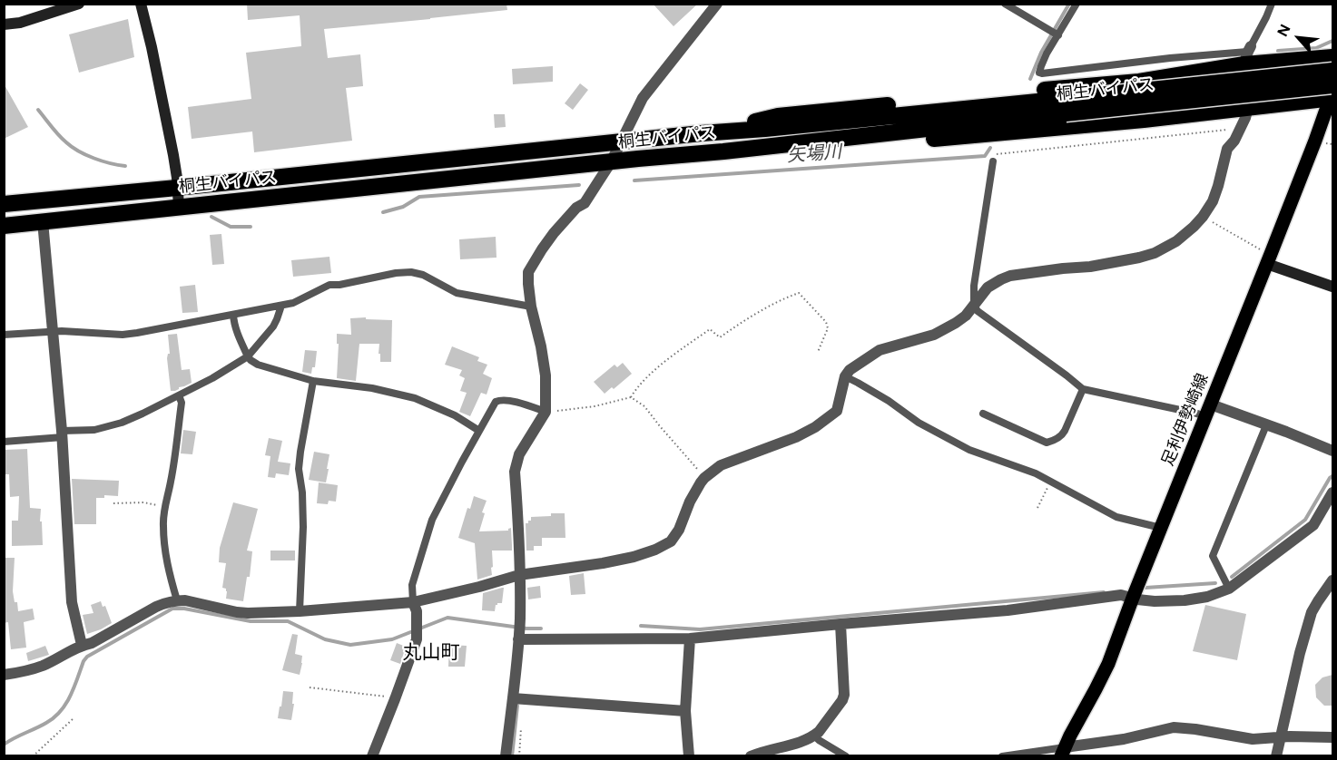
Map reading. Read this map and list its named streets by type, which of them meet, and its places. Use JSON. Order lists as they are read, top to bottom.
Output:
{
  "streets": {
    "highway": ["桐生バイパス"],
    "main road": ["足利伊勢崎線"]
  },
  "crossings": [
    ["桐生バイパス", "足利伊勢崎線"]
  ],
  "districts": ["丸山町"],
  "water": ["矢場川"],
  "north": "top left"
}
